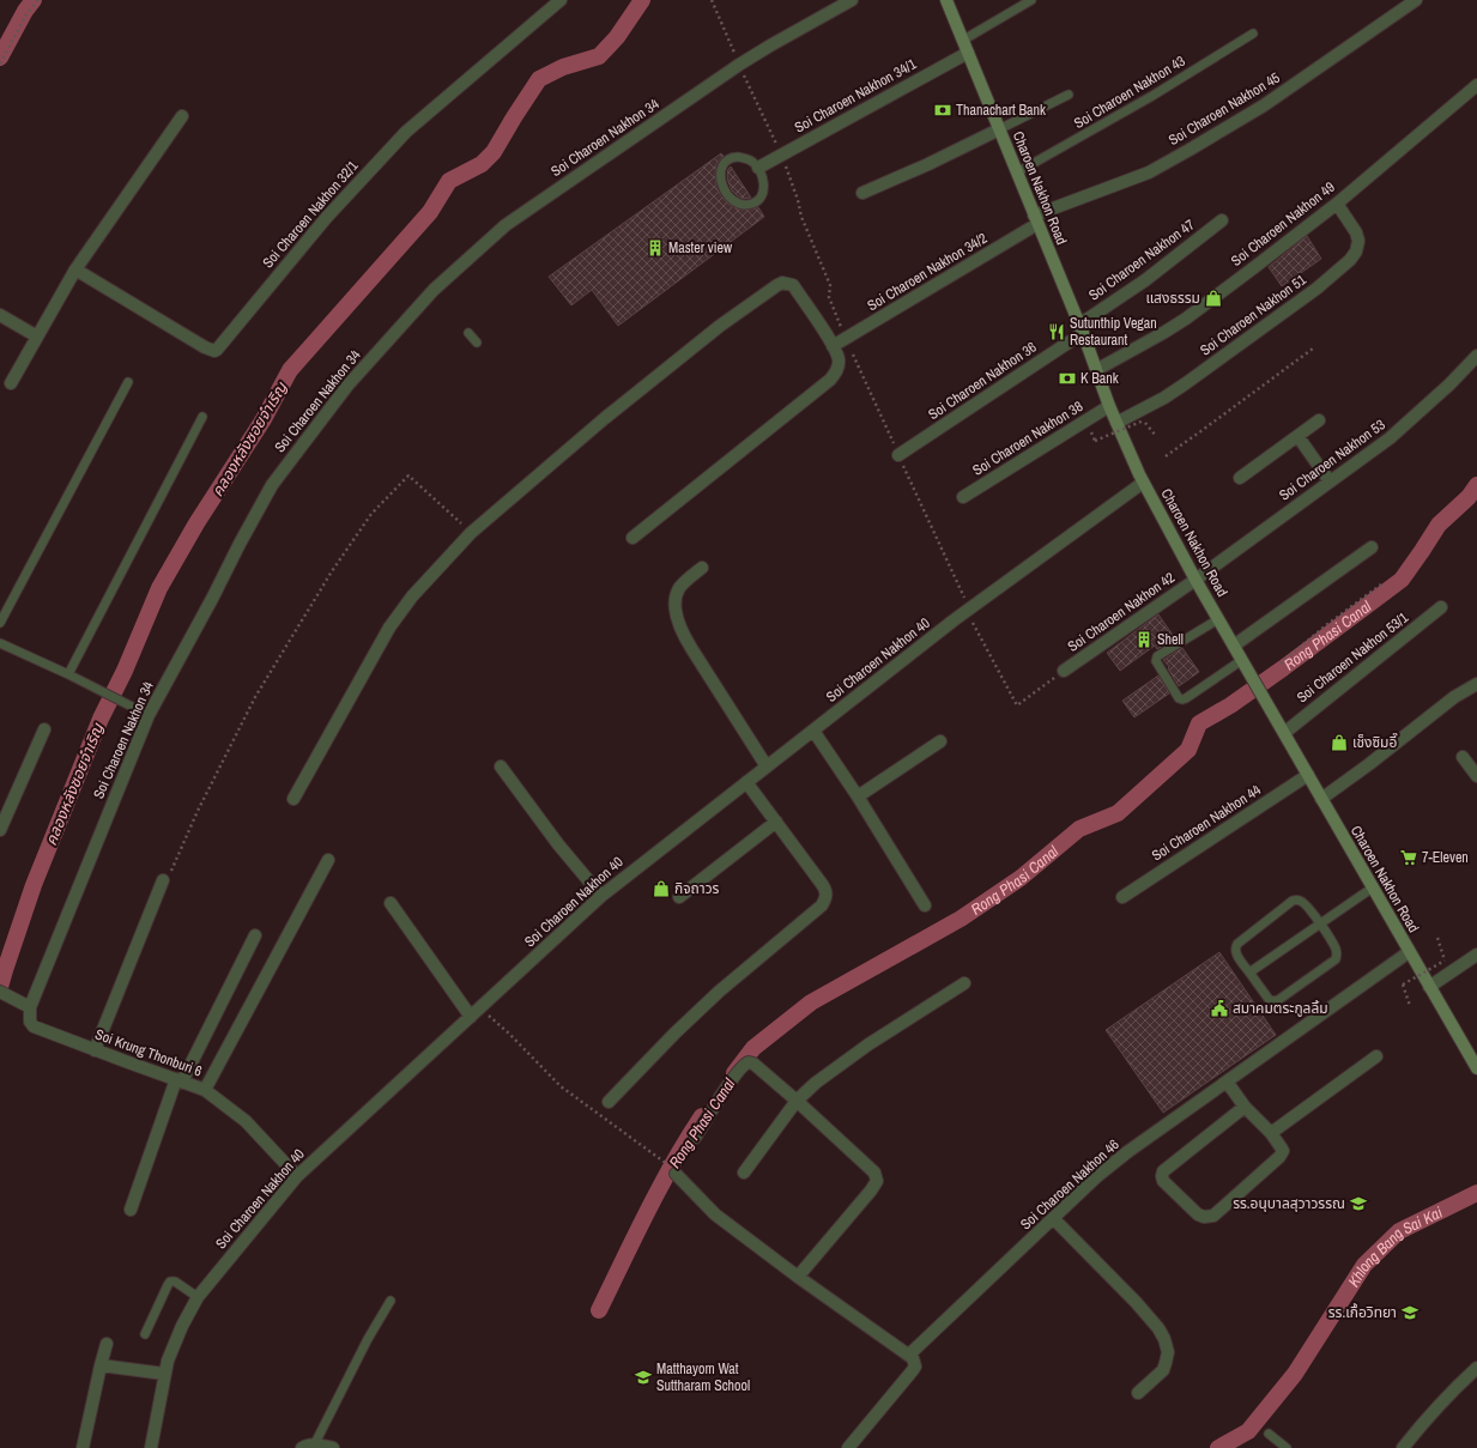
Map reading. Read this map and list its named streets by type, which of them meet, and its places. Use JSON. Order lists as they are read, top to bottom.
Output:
{
  "streets": {
    "main road": ["Charoen Nakhon Road"],
    "street": [
      "Soi Charoen Nakhon 34/1",
      "Soi Charoen Nakhon 45",
      "Soi Charoen Nakhon 34",
      "Soi Charoen Nakhon 32/1",
      "Soi Charoen Nakhon 49",
      "Soi Charoen Nakhon 47",
      "Soi Charoen Nakhon 34/2",
      "Soi Charoen Nakhon 51",
      "Soi Charoen Nakhon 36",
      "Soi Charoen Nakhon 38",
      "Soi Charoen Nakhon 53",
      "Soi Charoen Nakhon 42",
      "Soi Charoen Nakhon 53/1",
      "Soi Charoen Nakhon 40",
      "Soi Charoen Nakhon 44",
      "Soi Krung Thonburi 6",
      "Soi Charoen Nakhon 46"
    ],
    "lane": ["Soi Charoen Nakhon 43"]
  },
  "crossings": [
    ["Soi Charoen Nakhon 43", "Charoen Nakhon Road"],
    ["Soi Charoen Nakhon 34/1", "Charoen Nakhon Road"],
    ["Soi Charoen Nakhon 45", "Charoen Nakhon Road"],
    ["Soi Charoen Nakhon 45", "Soi Charoen Nakhon 34/2"],
    ["Soi Charoen Nakhon 34", "Soi Krung Thonburi 6"],
    ["Charoen Nakhon Road", "Soi Charoen Nakhon 49"],
    ["Charoen Nakhon Road", "Soi Charoen Nakhon 47"],
    ["Charoen Nakhon Road", "Soi Charoen Nakhon 34/2"],
    ["Charoen Nakhon Road", "Soi Charoen Nakhon 51"],
    ["Charoen Nakhon Road", "Soi Charoen Nakhon 36"],
    ["Charoen Nakhon Road", "Soi Charoen Nakhon 38"],
    ["Charoen Nakhon Road", "Soi Charoen Nakhon 53"],
    ["Charoen Nakhon Road", "Soi Charoen Nakhon 42"],
    ["Charoen Nakhon Road", "Soi Charoen Nakhon 53/1"],
    ["Charoen Nakhon Road", "Soi Charoen Nakhon 40"],
    ["Charoen Nakhon Road", "Soi Charoen Nakhon 44"],
    ["Charoen Nakhon Road", "Soi Charoen Nakhon 46"],
    ["Soi Charoen Nakhon 49", "Soi Charoen Nakhon 51"],
    ["Soi Charoen Nakhon 47", "Soi Charoen Nakhon 36"],
    ["Soi Charoen Nakhon 53", "Soi Charoen Nakhon 42"],
    ["Soi Charoen Nakhon 40", "Soi Krung Thonburi 6"]
  ],
  "water": ["คลองหลังซอยจำเริญ", "Rong Phasi Canal", "Khlong Bang Sai Kai"],
  "places": {
    "bank": ["Thanachart Bank", "K Bank"],
    "building": ["Master view", "Shell"],
    "shop": ["แสงธรรม", "เช็งซิมอี๊", "กิจถาวร"],
    "restaurant": ["Sutunthip Vegan Restaurant"],
    "supermarket": ["7-Eleven"],
    "public building": ["สมาคมตระกูลลิ้ม"],
    "school or university": ["รร.อนุบาลสุวาวรรณ", "รร.เกื้อวิทยา", "Matthayom Wat Suttharam School"]
  }
}
